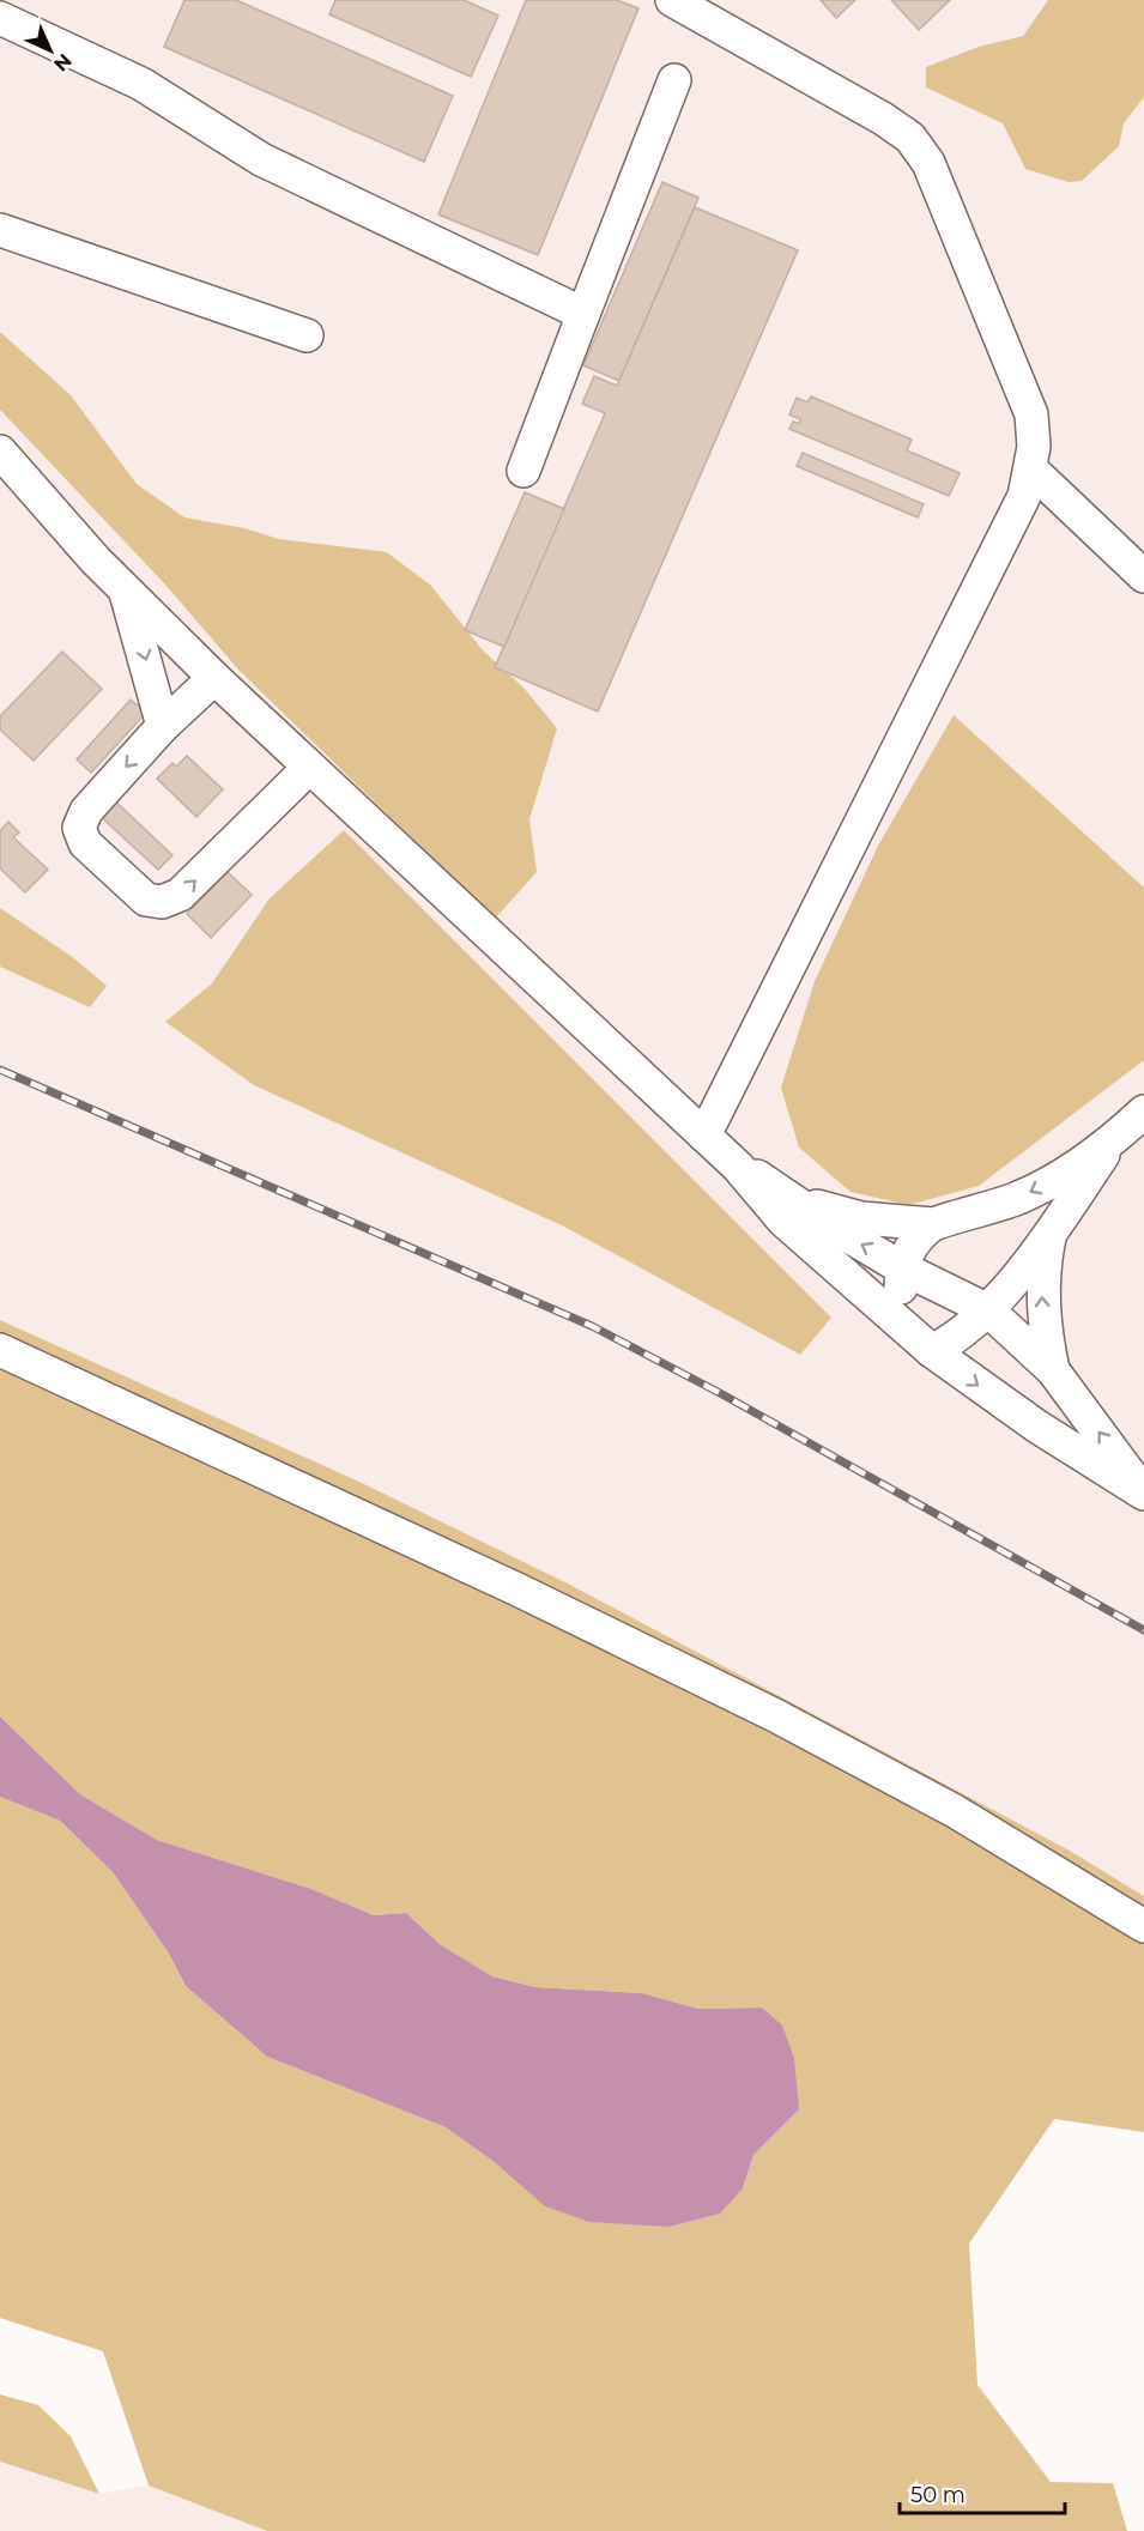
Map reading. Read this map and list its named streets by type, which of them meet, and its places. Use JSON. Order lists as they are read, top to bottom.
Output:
{
  "scale_bar": "50 m",
  "north": "bottom right"
}
